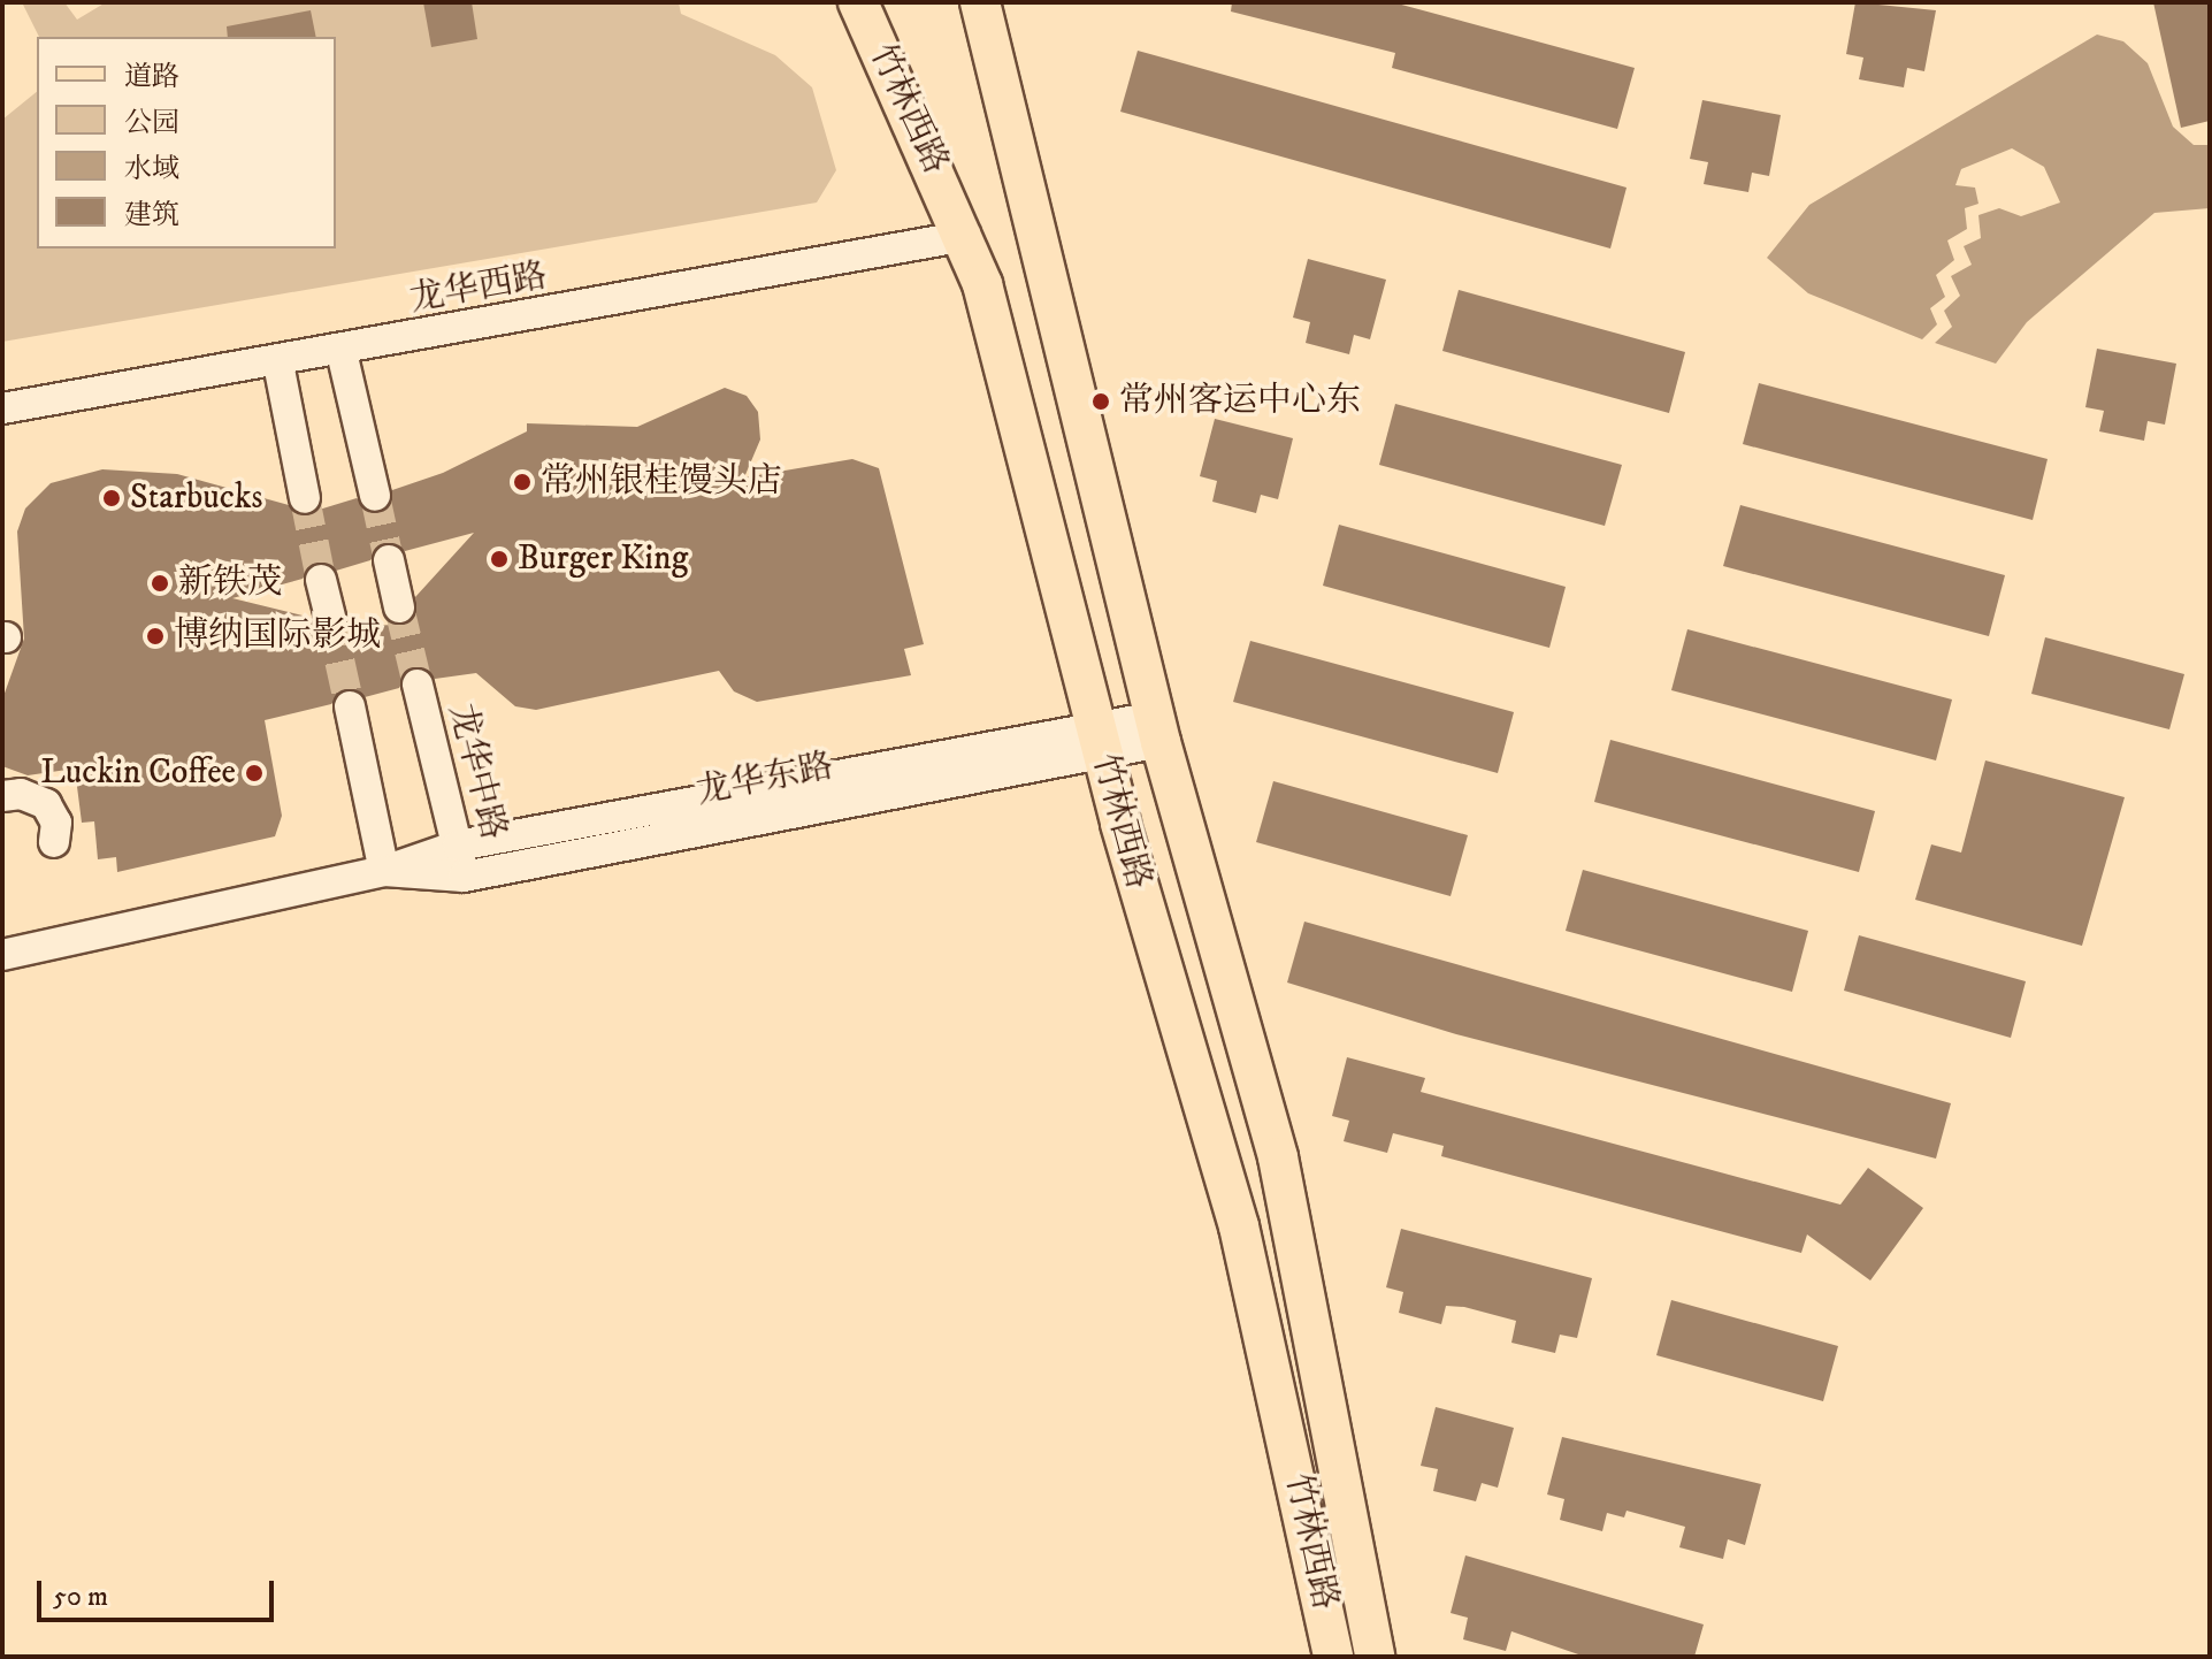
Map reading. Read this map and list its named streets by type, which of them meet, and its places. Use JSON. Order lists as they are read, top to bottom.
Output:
{
  "streets": {
    "main road": ["竹林西路"],
    "street": ["龙华西路", "龙华中路", "龙华东路"]
  },
  "crossings": [
    ["竹林西路", "龙华西路"],
    ["竹林西路", "龙华东路"],
    ["龙华中路", "龙华东路"]
  ],
  "places": [
    "常州客运中心东",
    "常州银桂馒头店",
    "Starbucks",
    "Burger King",
    "新铁茂",
    "博纳国际影城",
    "Luckin Coffee"
  ],
  "legend": [
    "道路",
    "公园",
    "水域",
    "建筑"
  ],
  "scale_bar": "50 m"
}
